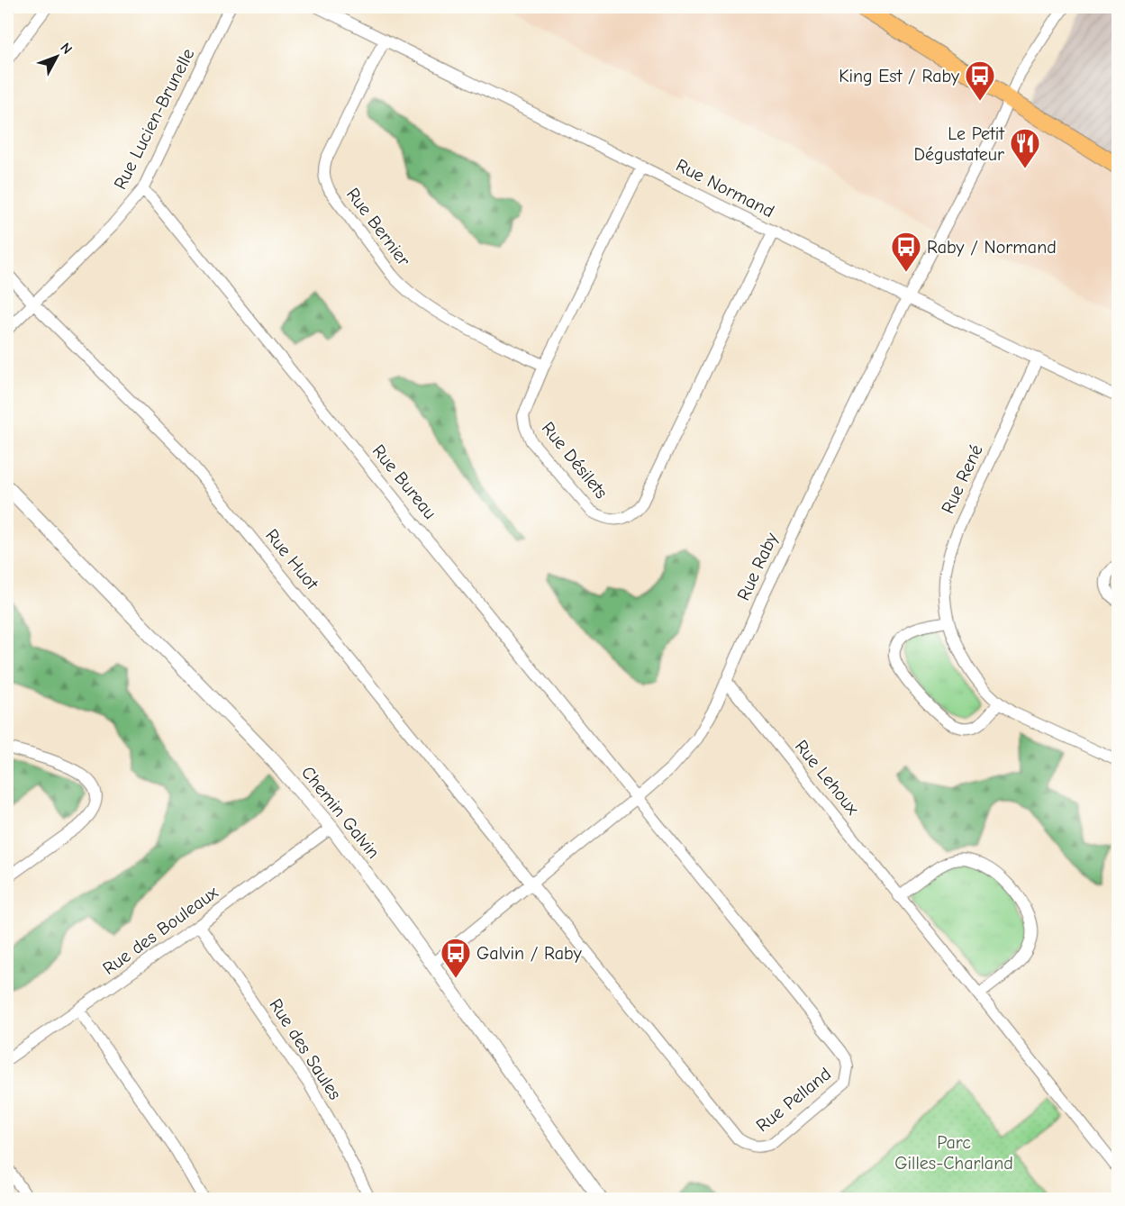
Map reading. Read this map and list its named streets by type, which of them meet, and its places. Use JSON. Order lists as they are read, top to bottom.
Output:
{
  "streets": {
    "street": [
      "Rue Lucien-Brunelle",
      "Rue Normand",
      "Rue Bernier",
      "Rue Désilets",
      "Rue René",
      "Rue Bureau",
      "Rue Huot",
      "Rue Raby",
      "Rue Lehoux",
      "Chemin Galvin",
      "Rue des Bouleaux",
      "Rue des Saules",
      "Rue Pelland"
    ]
  },
  "crossings": [
    ["Rue Lucien-Brunelle", "Rue Bureau"],
    ["Rue Lucien-Brunelle", "Rue Huot"],
    ["Rue Normand", "Rue Bernier"],
    ["Rue Normand", "Rue Désilets"],
    ["Rue Normand", "Rue René"],
    ["Rue Normand", "Rue Raby"],
    ["Rue Bernier", "Rue Désilets"],
    ["Rue Bureau", "Rue Raby"],
    ["Rue Bureau", "Rue Pelland"],
    ["Rue Huot", "Rue Raby"],
    ["Rue Huot", "Rue Pelland"],
    ["Rue Raby", "Rue Lehoux"],
    ["Rue Raby", "Chemin Galvin"],
    ["Rue Raby", "Rue Pelland"],
    ["Chemin Galvin", "Rue des Bouleaux"],
    ["Rue des Bouleaux", "Rue des Saules"]
  ],
  "parks": ["Parc Gilles-Charland"],
  "places": {
    "bus stop": ["King Est / Raby", "Raby / Normand", "Galvin / Raby"],
    "restaurant": ["Le Petit Dégustateur"]
  },
  "north": "top right"
}
